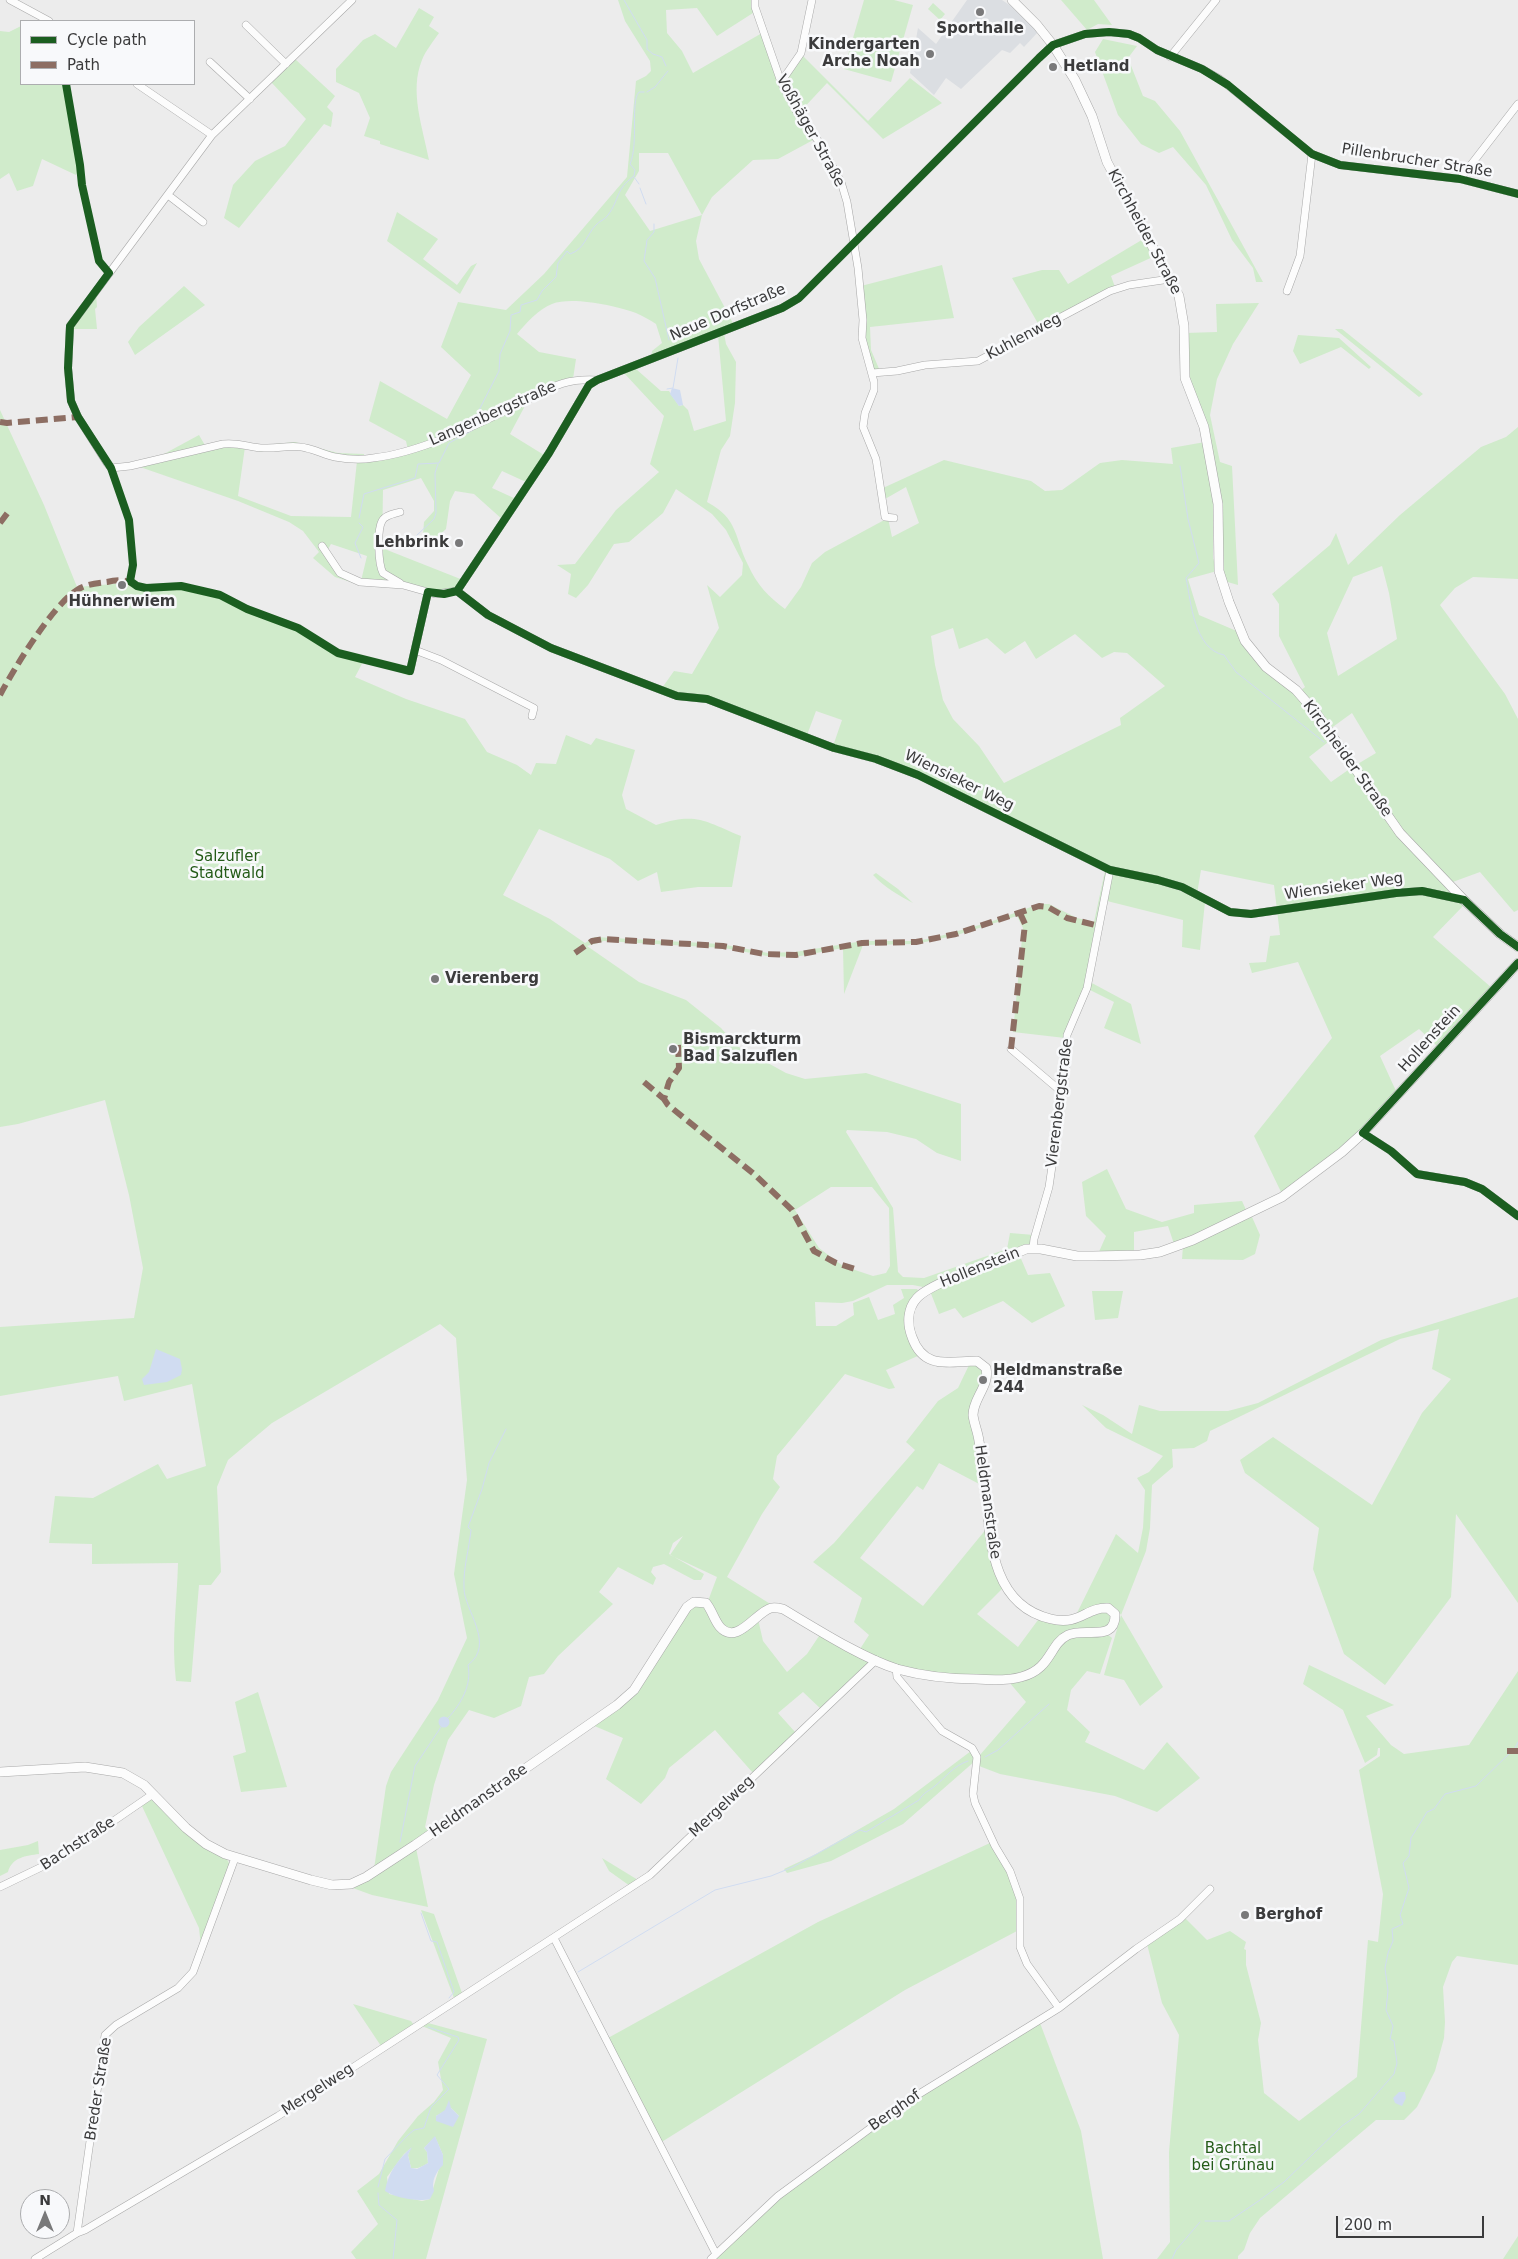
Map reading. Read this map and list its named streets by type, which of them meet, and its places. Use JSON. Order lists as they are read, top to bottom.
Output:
{
  "streets": {
    "main road": ["Kirchheider Straße", "Hollenstein", "Heldmanstraße"],
    "street": [
      "Voßhäger Straße",
      "Pillenbrucher Straße",
      "Neue Dorfstraße",
      "Kuhlenweg",
      "Langenbergstraße",
      "Wiensieker Weg",
      "Vierenbergstraße",
      "Mergelweg",
      "Bachstraße",
      "Breder Straße",
      "Berghof"
    ]
  },
  "crossings": [
    ["Voßhäger Straße", "Neue Dorfstraße"],
    ["Voßhäger Straße", "Kuhlenweg"],
    ["Pillenbrucher Straße", "Kirchheider Straße"],
    ["Pillenbrucher Straße", "Neue Dorfstraße"],
    ["Kirchheider Straße", "Neue Dorfstraße"],
    ["Kirchheider Straße", "Kuhlenweg"],
    ["Kirchheider Straße", "Wiensieker Weg"],
    ["Neue Dorfstraße", "Langenbergstraße"],
    ["Neue Dorfstraße", "Wiensieker Weg"],
    ["Wiensieker Weg", "Vierenbergstraße"],
    ["Hollenstein", "Vierenbergstraße"],
    ["Hollenstein", "Heldmanstraße"],
    ["Heldmanstraße", "Mergelweg"],
    ["Heldmanstraße", "Bachstraße"],
    ["Heldmanstraße", "Breder Straße"],
    ["Mergelweg", "Breder Straße"]
  ],
  "parks": ["Salzufler Stadtwald", "Bachtal bei Grünau"],
  "places": [
    "Sporthalle",
    "Kindergarten Arche Noah",
    "Hetland",
    "Lehbrink",
    "Hühnerwiem",
    "Vierenberg",
    "Bismarckturm Bad Salzuflen",
    "Heldmanstraße 244",
    "Berghof"
  ],
  "legend": ["Cycle path", "Path"],
  "scale_bar": "200 m",
  "north": "top"
}
